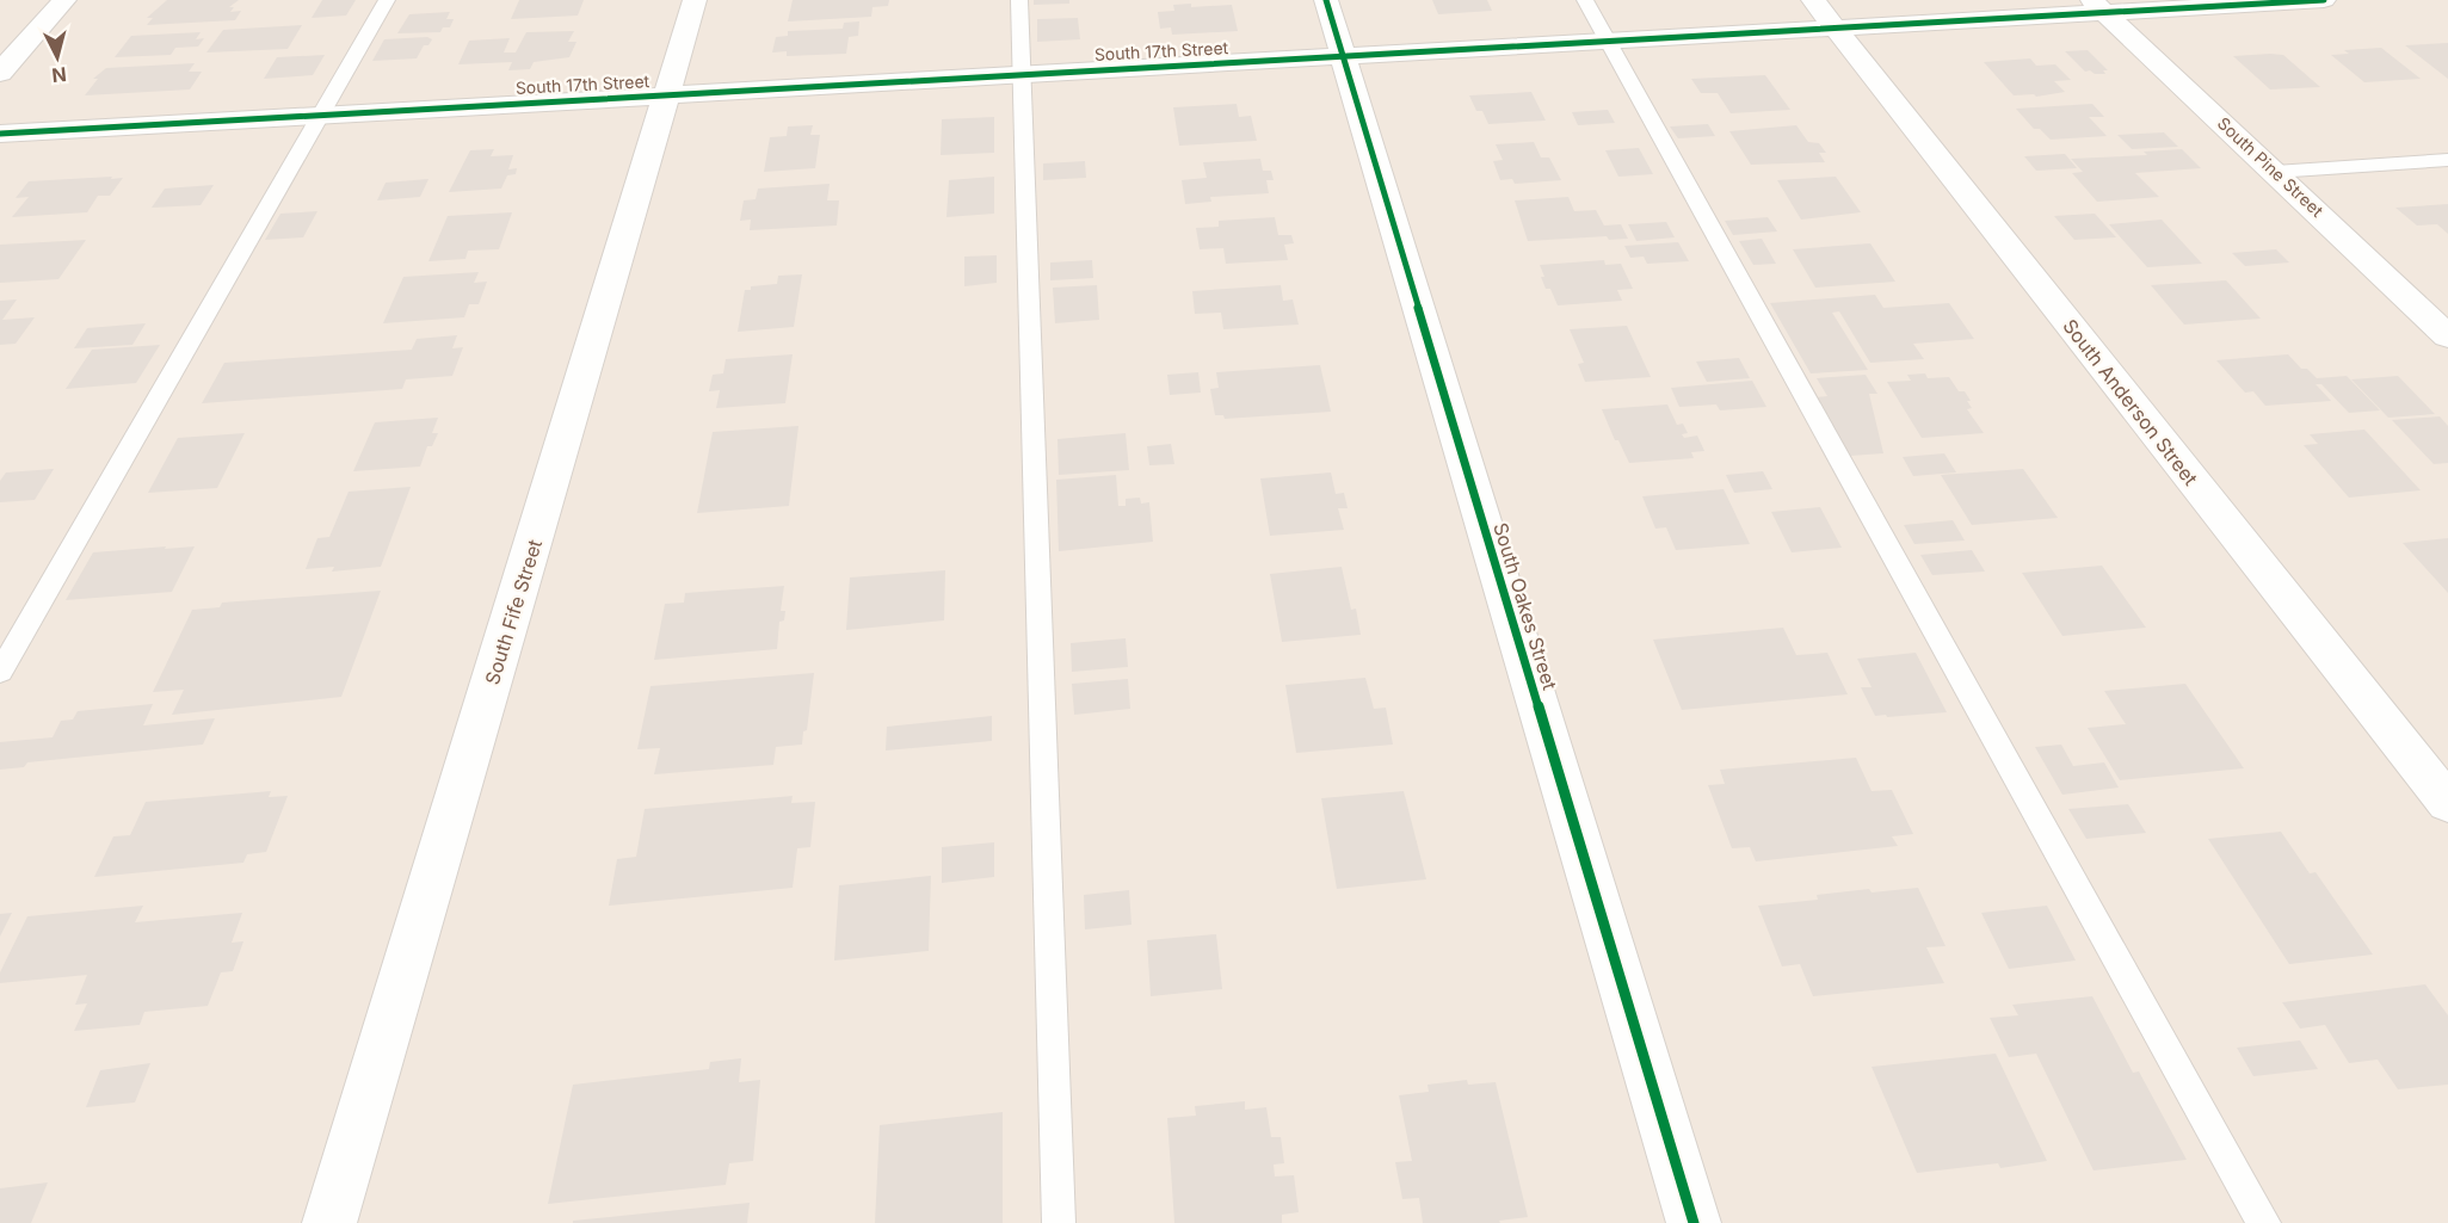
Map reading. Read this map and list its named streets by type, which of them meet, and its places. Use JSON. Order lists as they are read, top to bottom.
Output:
{
  "streets": {
    "street": [
      "South 17th Street",
      "South Pine Street",
      "South Anderson Street",
      "South Oakes Street",
      "South Fife Street"
    ]
  },
  "crossings": [
    ["South 17th Street", "South Pine Street"],
    ["South 17th Street", "South Anderson Street"],
    ["South 17th Street", "South Oakes Street"],
    ["South 17th Street", "South Fife Street"]
  ],
  "north": "bottom"
}
